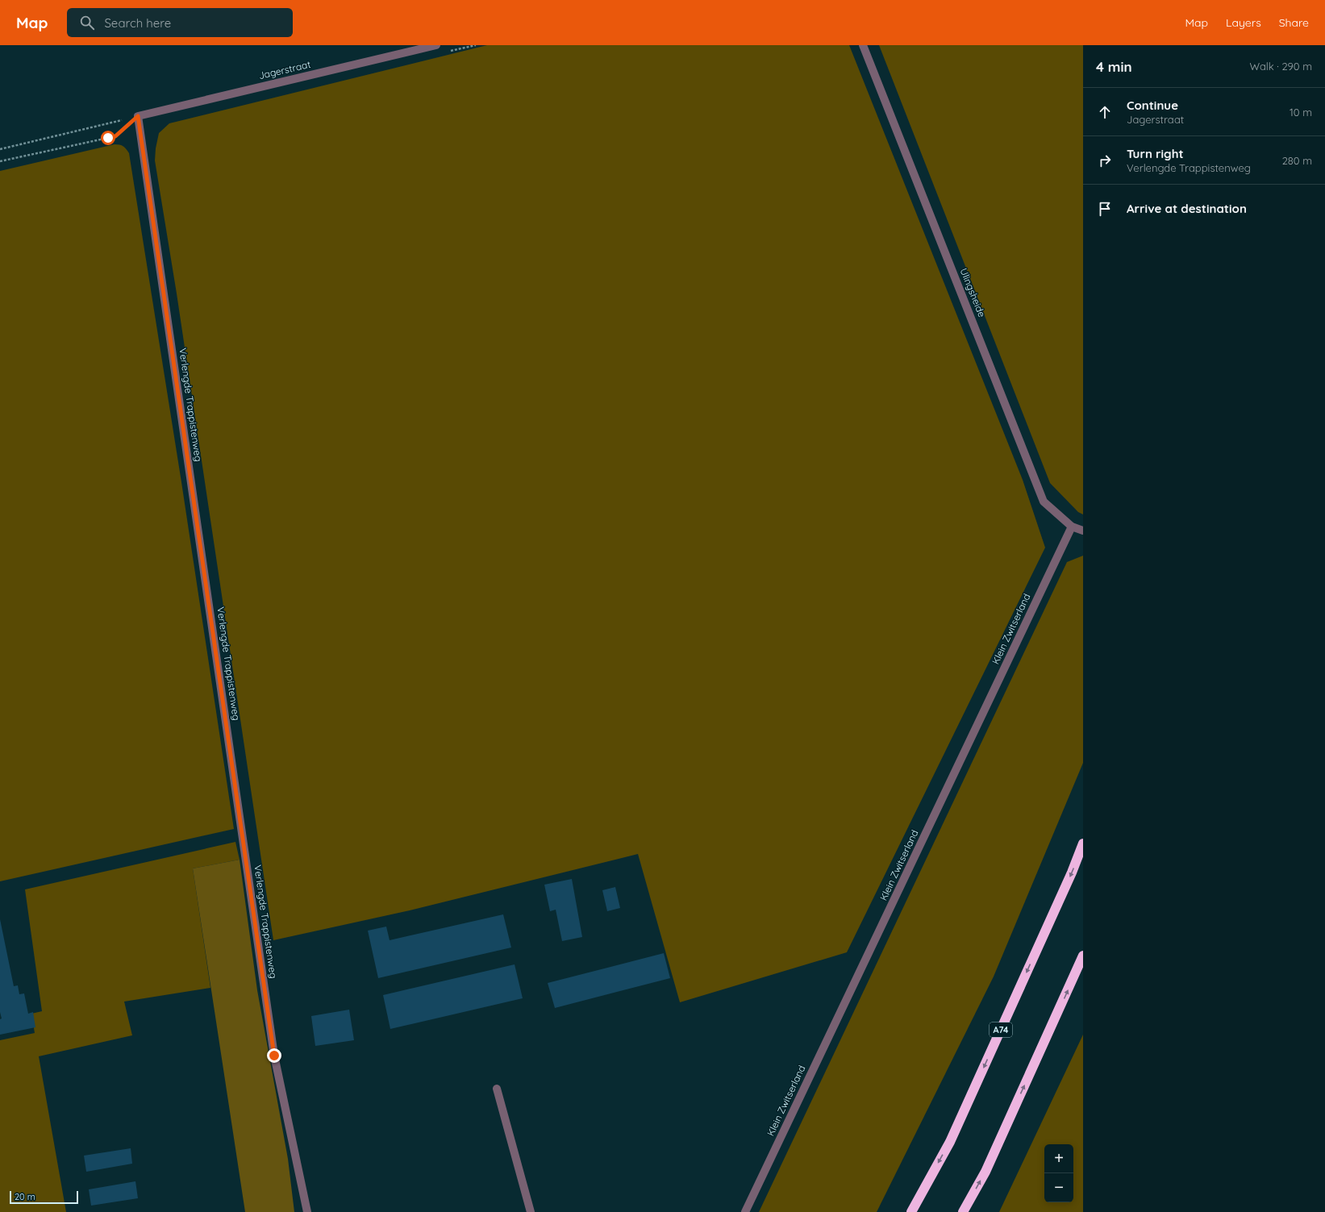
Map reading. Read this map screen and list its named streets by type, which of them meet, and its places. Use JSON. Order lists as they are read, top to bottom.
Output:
{
  "streets": {
    "highway": ["A74"],
    "street": [
      "Jagerstraat",
      "Ulingsheide",
      "Verlengde Trappistenweg",
      "Klein Zwitserland"
    ]
  },
  "crossings": [
    ["Jagerstraat", "Verlengde Trappistenweg"],
    ["Ulingsheide", "Klein Zwitserland"]
  ],
  "scale_bar": "20 m",
  "page": {
    "header": "Map",
    "search": "Search here",
    "nav": ["Map", "Layers", "Share"],
    "heading": ["4 min", "Walk · 290 m"],
    "list": [
      ["Continue", "Jagerstraat", "10 m"],
      ["Turn right", "Verlengde Trappistenweg", "280 m"],
      "Arrive at destination"
    ],
    "map_buttons": ["+", "−"],
    "scale": "20 m"
  }
}
